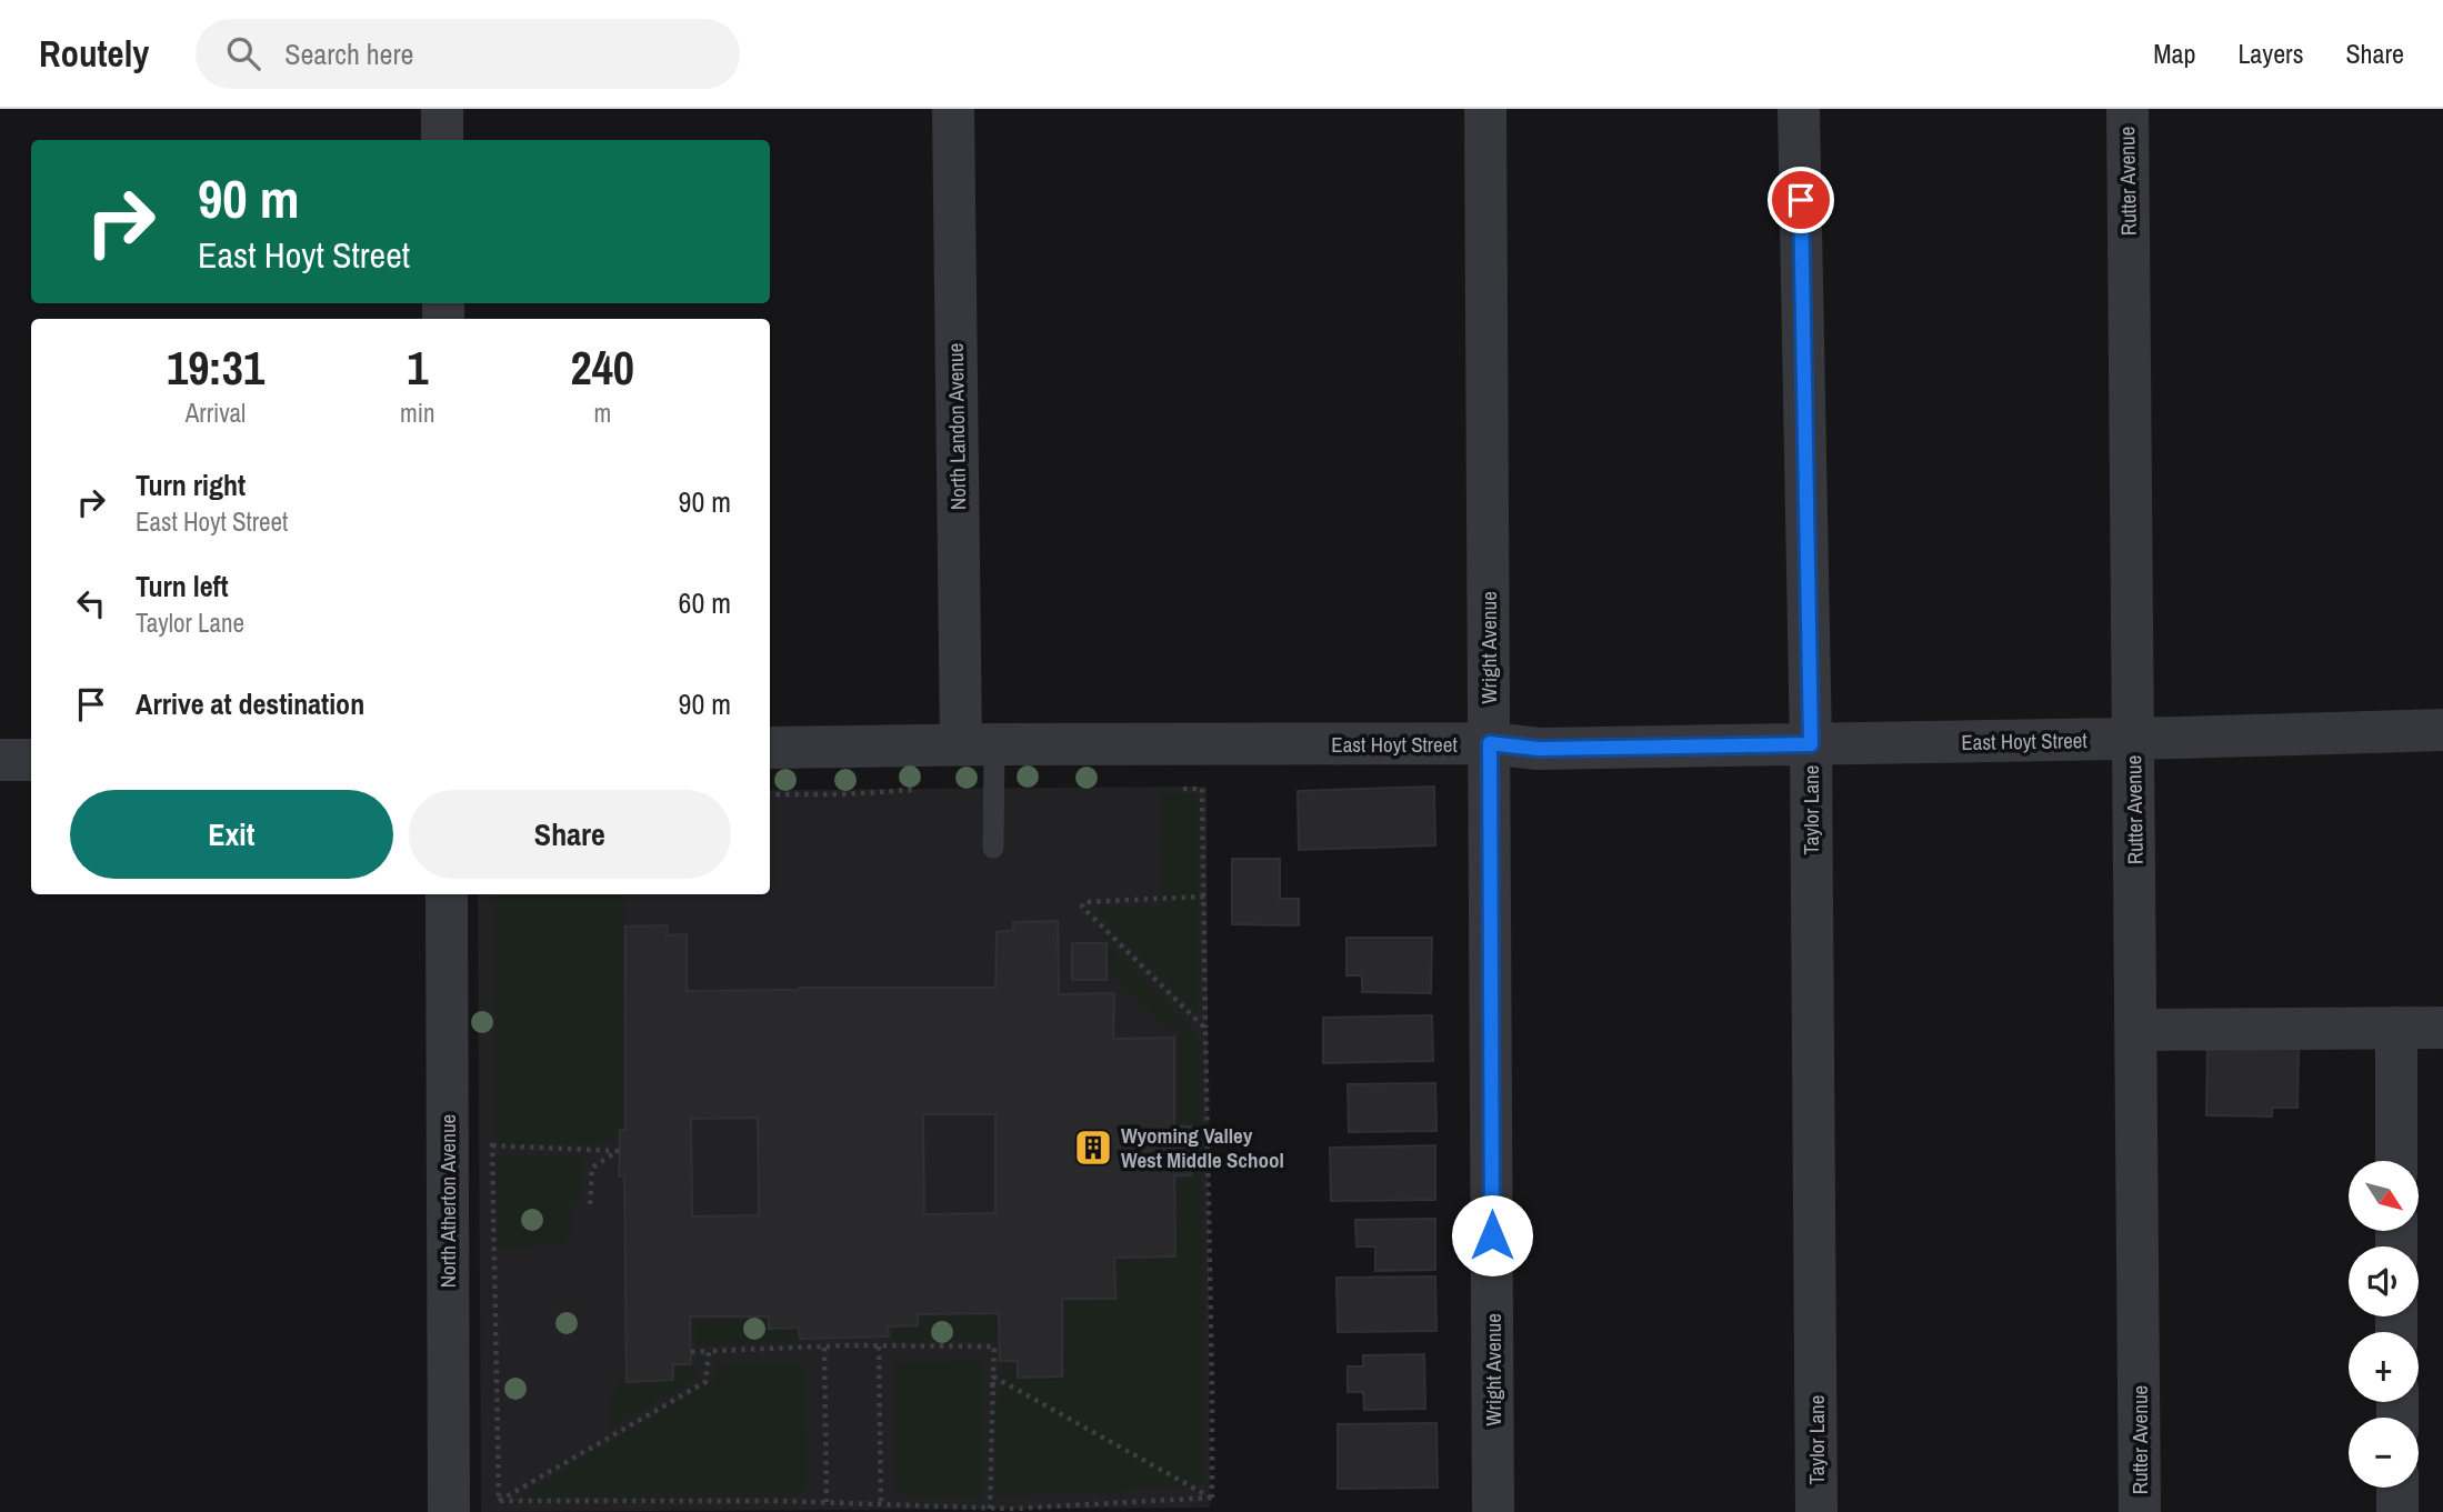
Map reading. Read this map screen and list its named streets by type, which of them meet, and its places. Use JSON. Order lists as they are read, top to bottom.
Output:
{
  "streets": {
    "street": [
      "Rutter Avenue",
      "North Landon Avenue",
      "Wright Avenue",
      "East Hoyt Street",
      "Taylor Lane",
      "North Atherton Avenue"
    ]
  },
  "crossings": [
    ["Rutter Avenue", "East Hoyt Street"],
    ["North Landon Avenue", "East Hoyt Street"],
    ["Wright Avenue", "East Hoyt Street"],
    ["East Hoyt Street", "Taylor Lane"]
  ],
  "places": {
    "building": ["Wyoming Valley West Middle School"]
  },
  "north": "bottom right",
  "page": {
    "header": "Routely",
    "search": "Search here",
    "nav": ["Map", "Layers", "Share"],
    "turn": ["90 m", "East Hoyt Street"],
    "eta": [
      "19:31",
      "Arrival",
      "1",
      "min",
      "240",
      "m"
    ],
    "list": [
      {
        "name": "Turn right",
        "note": "East Hoyt Street",
        "value": "90 m"
      },
      {
        "name": "Turn left",
        "note": "Taylor Lane",
        "value": "60 m"
      },
      {
        "name": "Arrive at destination",
        "value": "90 m"
      }
    ],
    "buttons": ["Exit", "Share"],
    "map_buttons": ["+", "−"]
  }
}
